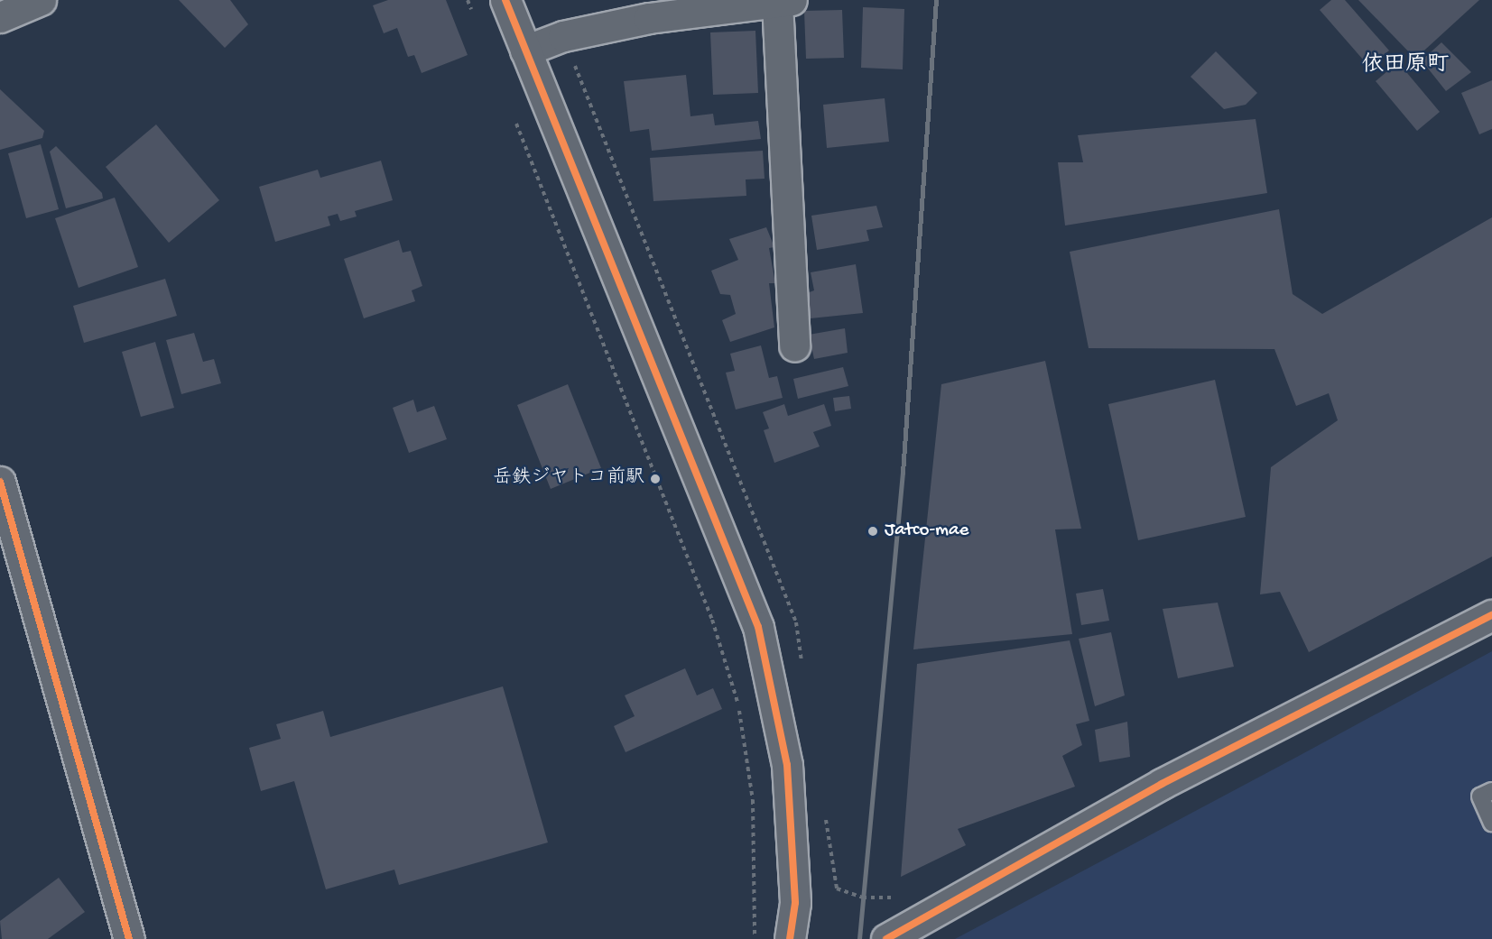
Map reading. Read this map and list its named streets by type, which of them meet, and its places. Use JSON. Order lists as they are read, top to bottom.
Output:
{
  "districts": ["依田原町"],
  "places": ["岳鉄ジヤトコ前駅", "Jatco-mae"]
}
